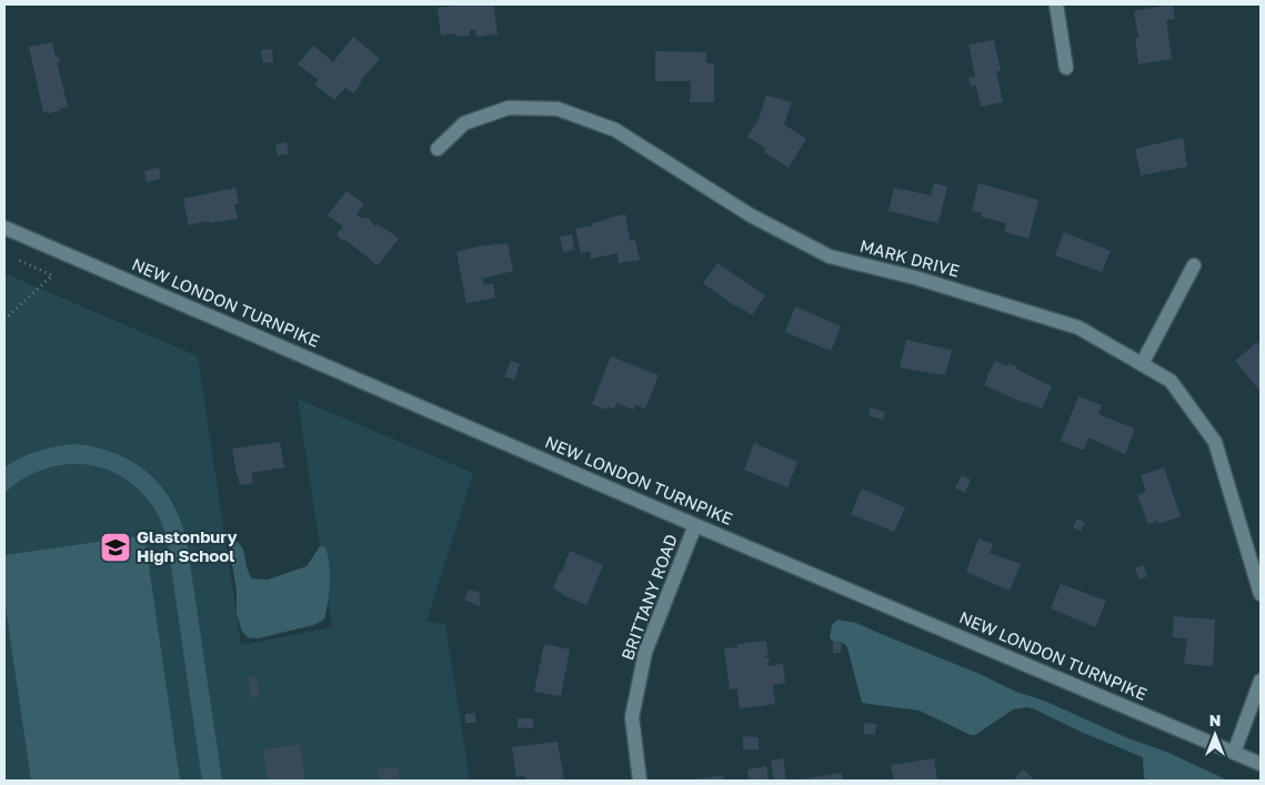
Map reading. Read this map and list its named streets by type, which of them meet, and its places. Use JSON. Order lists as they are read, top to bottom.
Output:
{
  "streets": {
    "street": ["MARK DRIVE", "NEW LONDON TURNPIKE", "BRITTANY ROAD"]
  },
  "crossings": [
    ["NEW LONDON TURNPIKE", "BRITTANY ROAD"]
  ],
  "places": {
    "school or university": ["Glastonbury High School"]
  },
  "north": "top"
}
